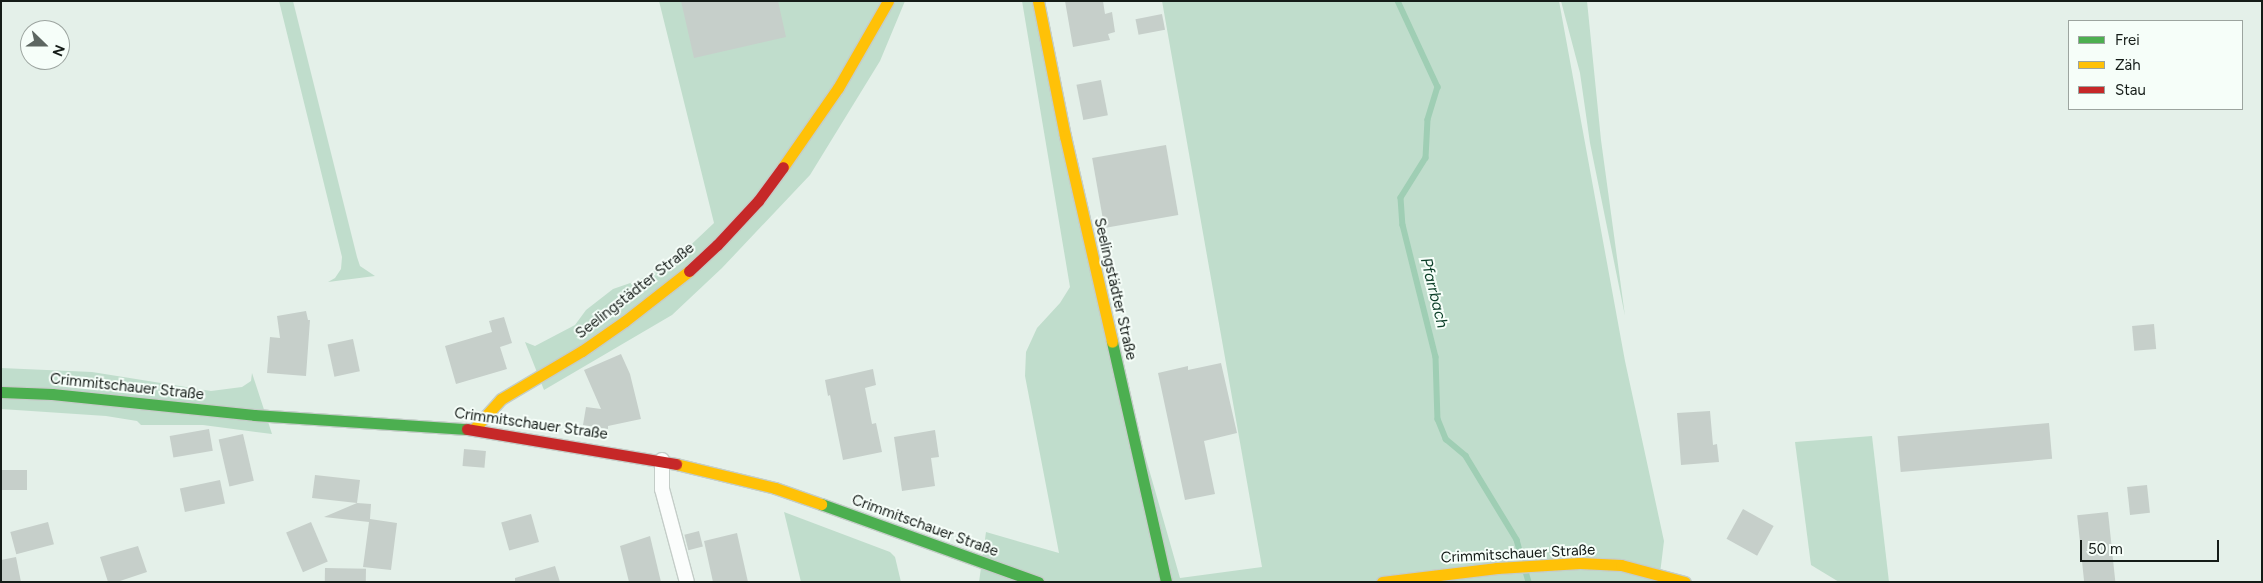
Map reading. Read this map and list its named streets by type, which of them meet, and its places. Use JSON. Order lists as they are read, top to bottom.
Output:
{
  "streets": {
    "street": ["Seelingstädter Straße", "Crimmitschauer Straße"]
  },
  "crossings": [
    ["Seelingstädter Straße", "Crimmitschauer Straße"]
  ],
  "water": ["Pfarrbach"],
  "legend": ["Frei", "Zäh", "Stau"],
  "scale_bar": "50 m",
  "north": "right"
}
